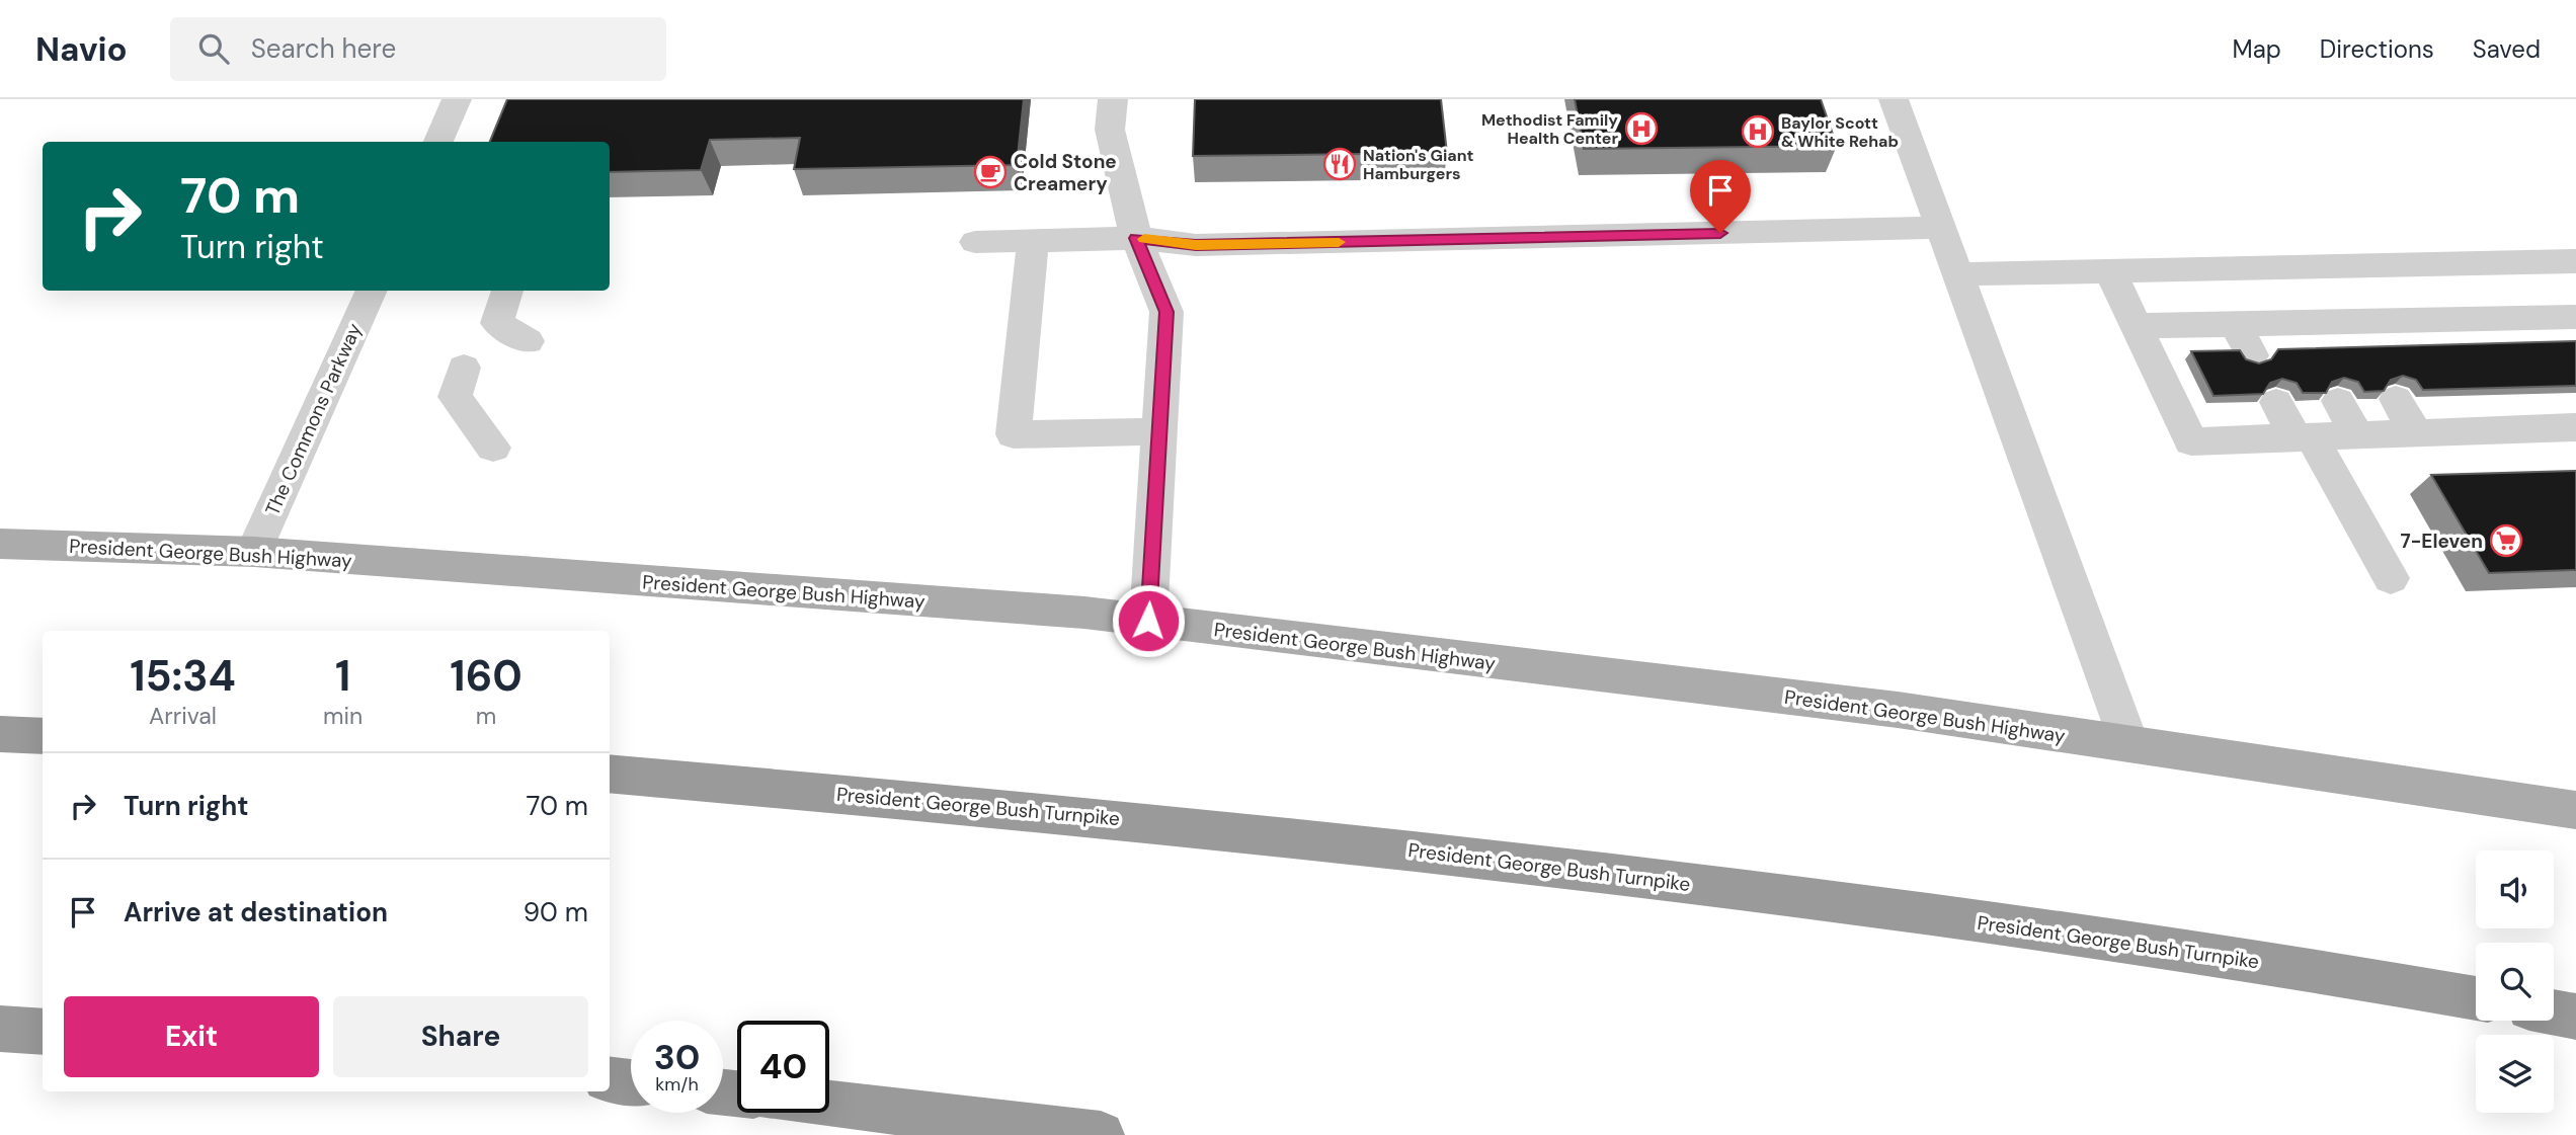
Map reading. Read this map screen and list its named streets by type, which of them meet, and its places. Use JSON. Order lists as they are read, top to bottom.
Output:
{
  "streets": {
    "highway": ["President George Bush Turnpike"],
    "main road": ["President George Bush Highway"],
    "street": ["The Commons Parkway"]
  },
  "crossings": [
    ["The Commons Parkway", "President George Bush Highway"]
  ],
  "places": {
    "hospital": ["Methodist Family Health Center", "Baylor Scott & White Rehab"],
    "restaurant": ["Nation's Giant Hamburgers"],
    "cafe": ["Cold Stone Creamery"],
    "supermarket": ["7-Eleven"]
  },
  "page": {
    "header": "Navio",
    "search": "Search here",
    "nav": ["Map", "Directions", "Saved"],
    "turn": ["70 m", "Turn right"],
    "eta": [
      "15:34",
      "Arrival",
      "1",
      "min",
      "160",
      "m"
    ],
    "list": [
      {
        "name": "Turn right",
        "value": "70 m"
      },
      {
        "name": "Arrive at destination",
        "value": "90 m"
      }
    ],
    "buttons": ["Exit", "Share"],
    "speed": "30 km/h",
    "limit": "40"
  }
}
